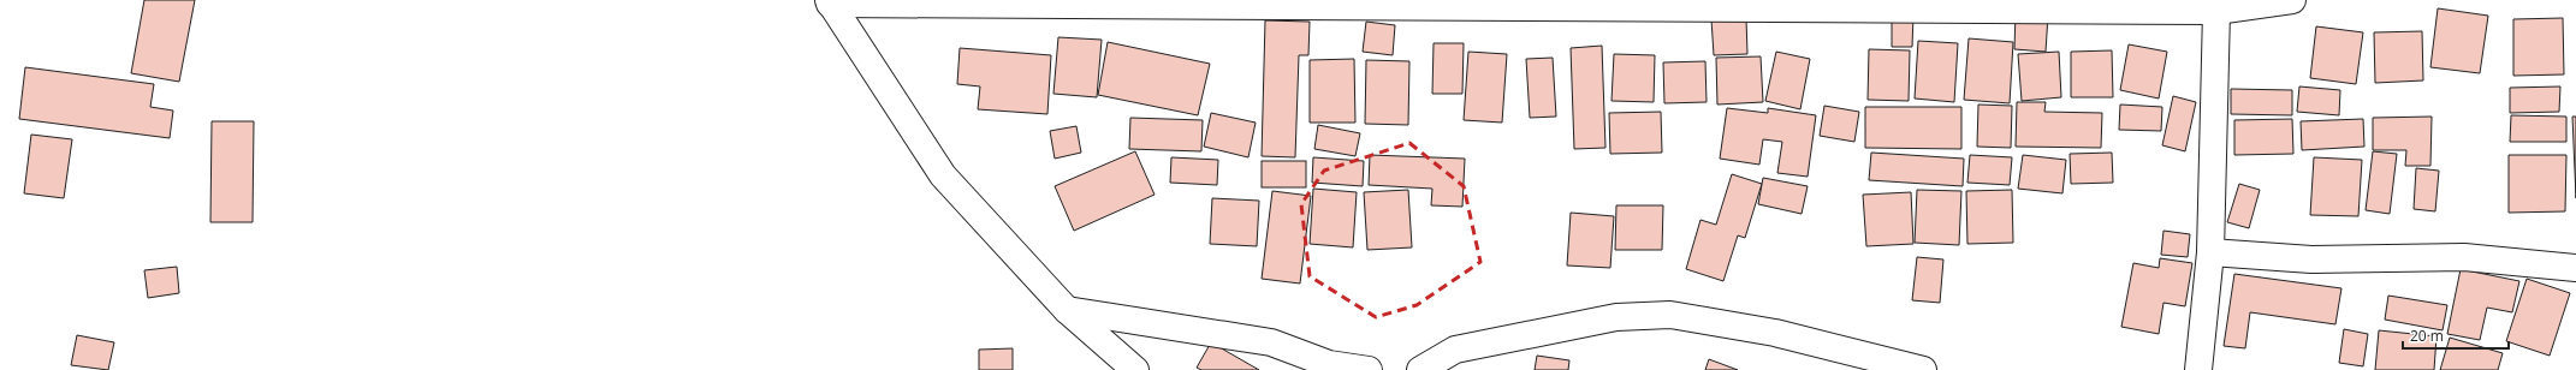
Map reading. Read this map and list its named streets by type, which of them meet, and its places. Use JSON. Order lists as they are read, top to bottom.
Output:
{
  "scale_bar": "20 m"
}
